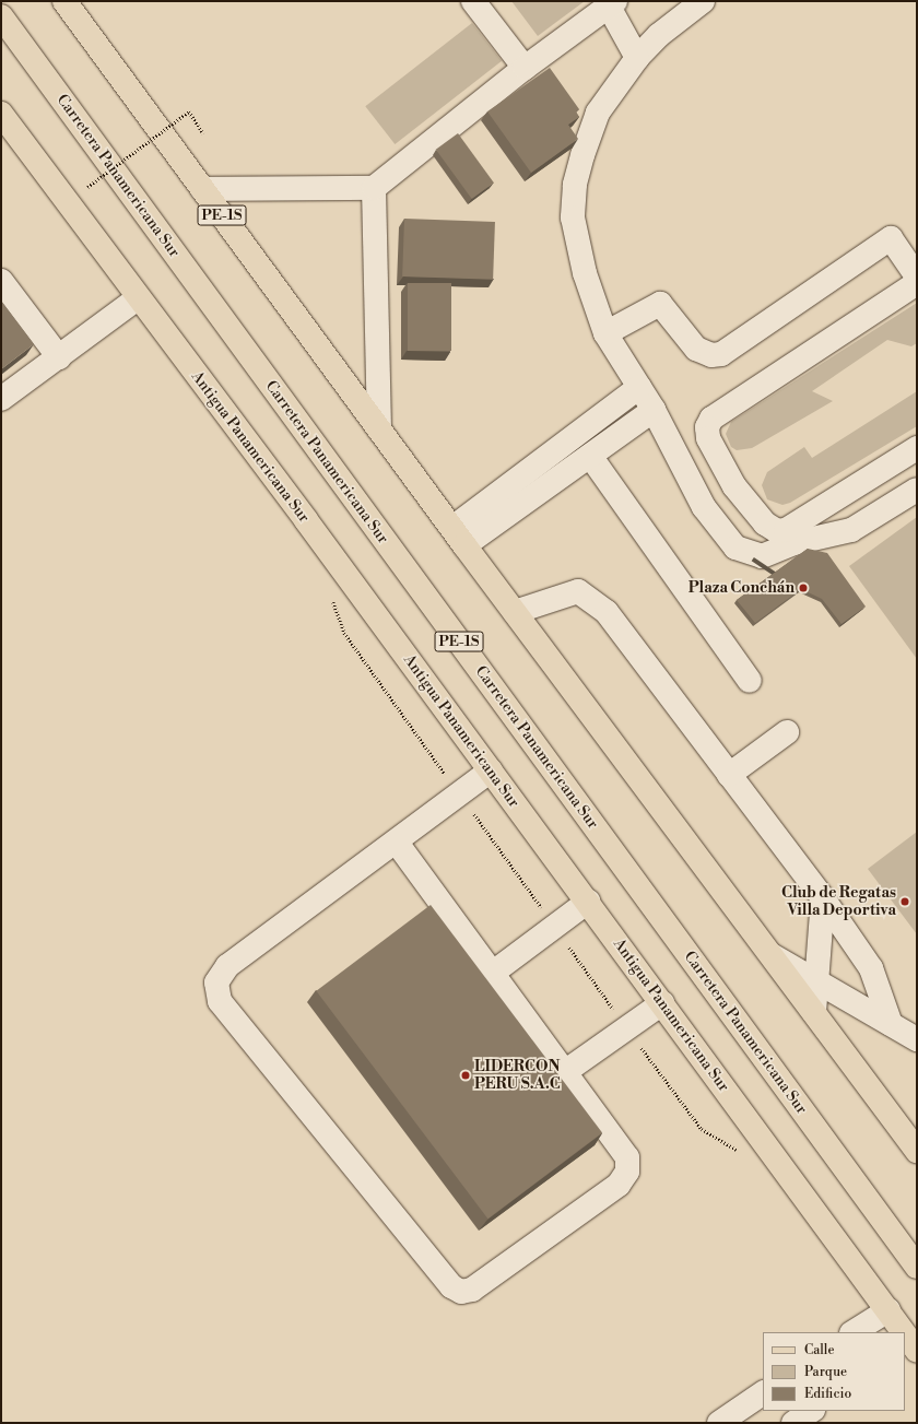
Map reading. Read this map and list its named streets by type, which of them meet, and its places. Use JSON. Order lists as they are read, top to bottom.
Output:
{
  "streets": {
    "main road": ["Carretera Panamericana Sur", "PE-1S", "Antigua Panamericana Sur"]
  },
  "places": ["Plaza Conchán", "Club de Regatas Villa Deportiva", "LIDERCON PERU S.A.C"],
  "legend": ["Calle", "Parque", "Edificio"]
}
